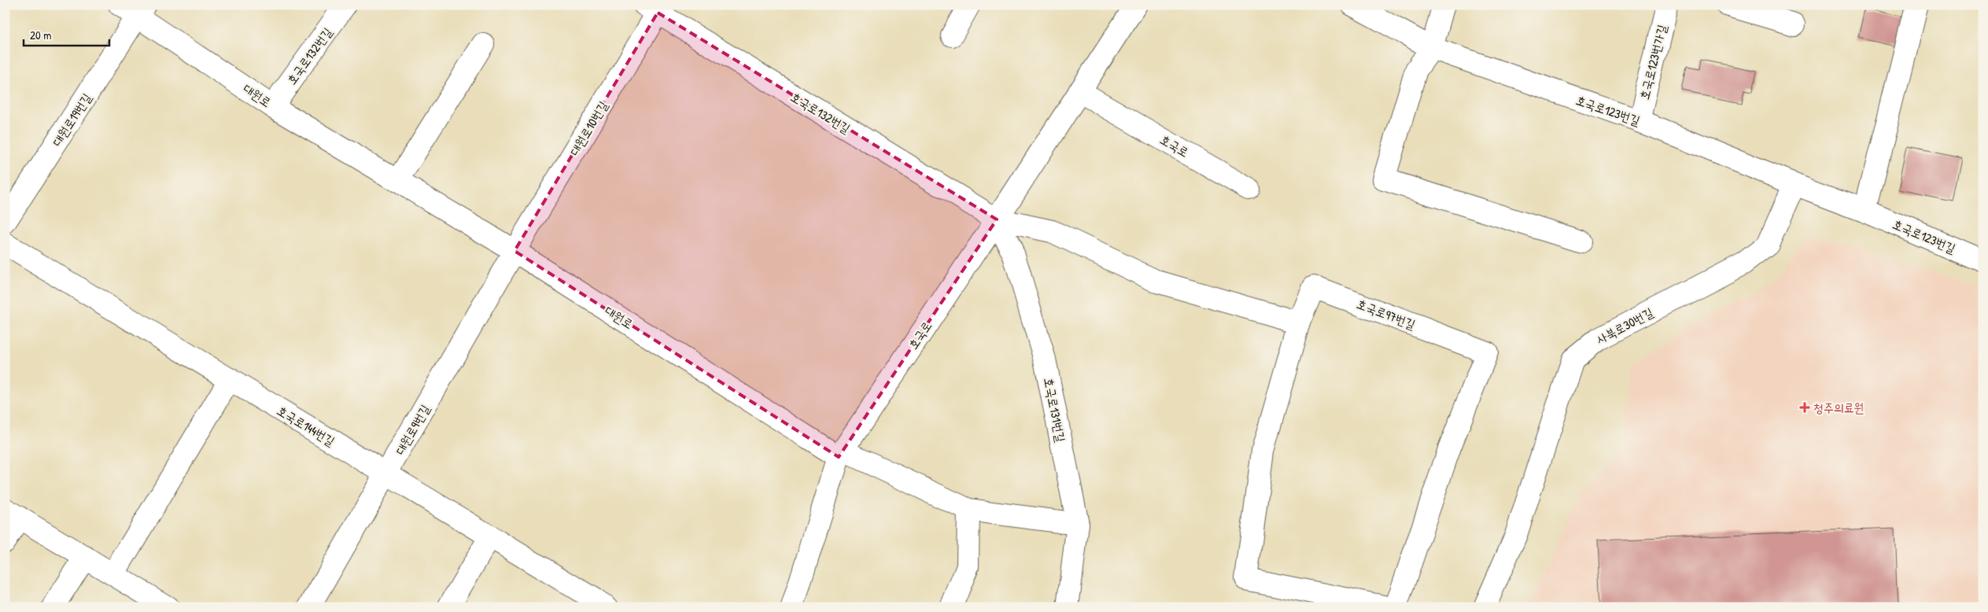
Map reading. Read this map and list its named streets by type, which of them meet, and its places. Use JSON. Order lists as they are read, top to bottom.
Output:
{
  "streets": {
    "street": [
      "호국로132번길",
      "호국로123번가길",
      "대원로",
      "호국로123번길",
      "대원로19번길",
      "대원로10번길",
      "호국로",
      "호국로97번길",
      "사북로30번길",
      "호국로131번길",
      "호국로144번길",
      "대원로9번길"
    ]
  },
  "crossings": [
    ["호국로132번길", "대원로"],
    ["호국로132번길", "대원로10번길"],
    ["호국로132번길", "호국로"],
    ["호국로132번길", "호국로131번길"],
    ["호국로123번가길", "호국로123번길"],
    ["대원로", "대원로19번길"],
    ["대원로", "대원로10번길"],
    ["대원로", "호국로"],
    ["대원로", "대원로9번길"],
    ["호국로123번길", "사북로30번길"],
    ["대원로10번길", "대원로9번길"],
    ["호국로", "호국로131번길"],
    ["호국로144번길", "대원로9번길"]
  ],
  "places": {
    "health": ["청주의료원"]
  },
  "scale_bar": "20 m"
}
